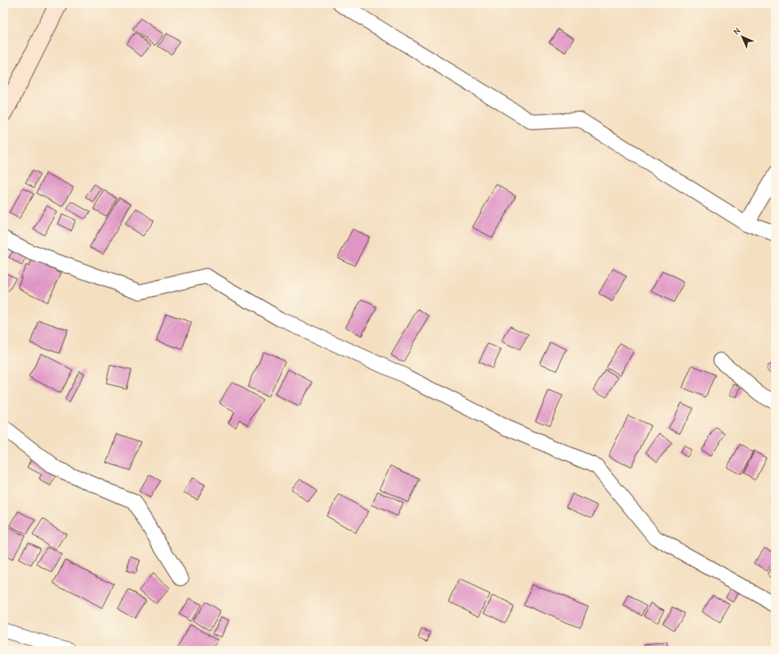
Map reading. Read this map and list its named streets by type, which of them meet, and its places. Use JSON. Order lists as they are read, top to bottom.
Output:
{
  "north": "top left"
}
